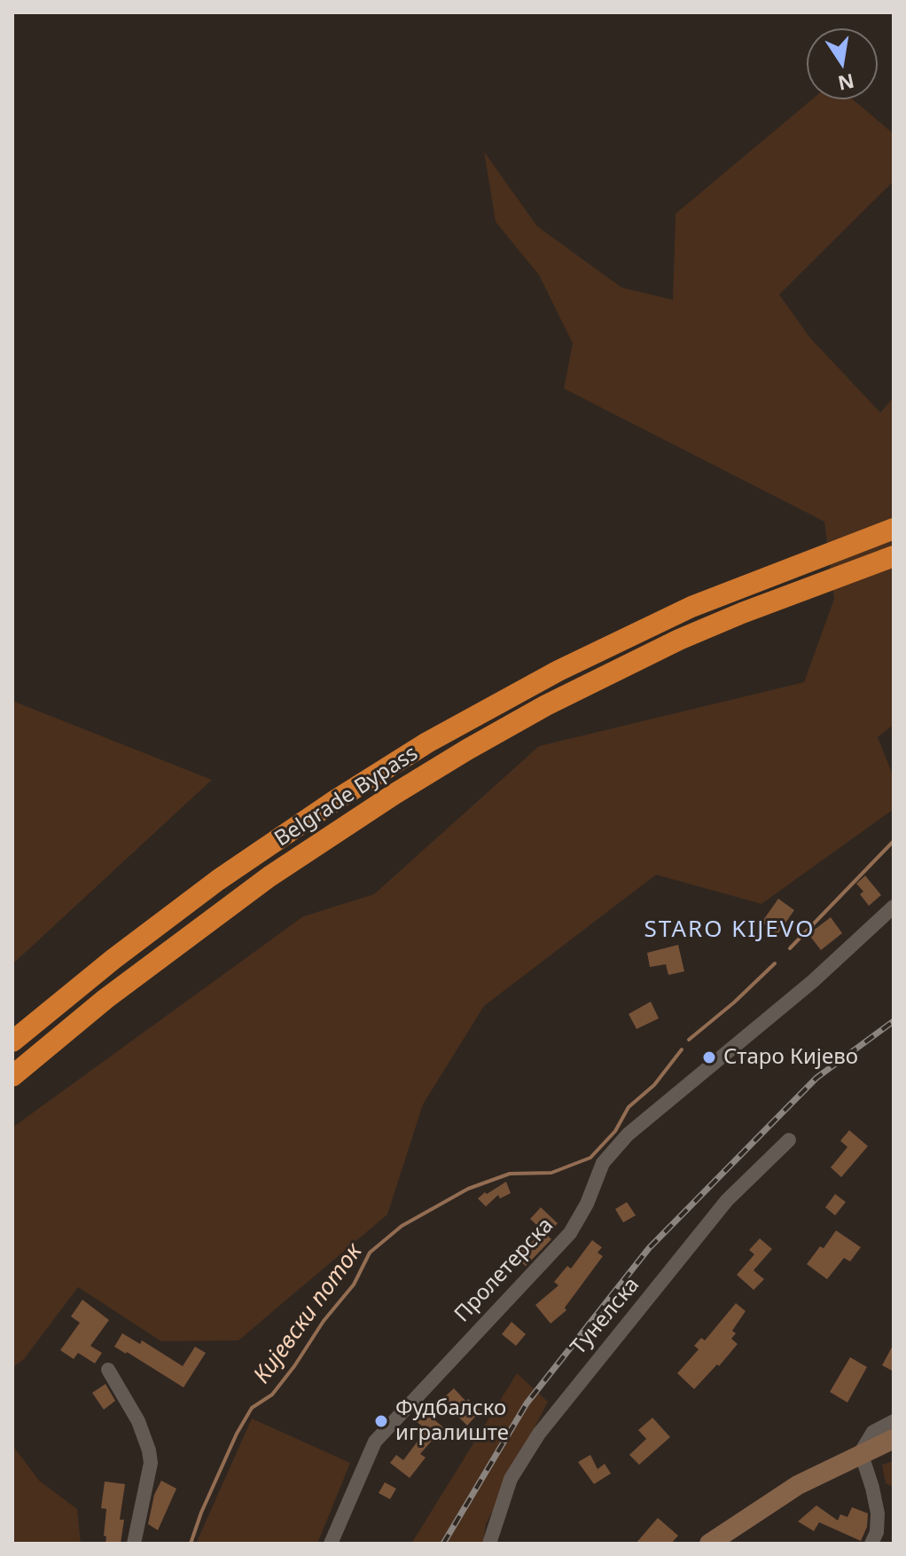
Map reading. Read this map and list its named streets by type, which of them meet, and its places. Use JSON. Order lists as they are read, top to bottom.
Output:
{
  "streets": {
    "highway": ["Belgrade Bypass"],
    "street": ["Пролетерска", "Тунелска"]
  },
  "districts": ["STARO KIJEVO"],
  "water": ["Кијевски поток"],
  "places": ["Старо Кијево", "Фудбалско игралиште"],
  "north": "bottom"
}
